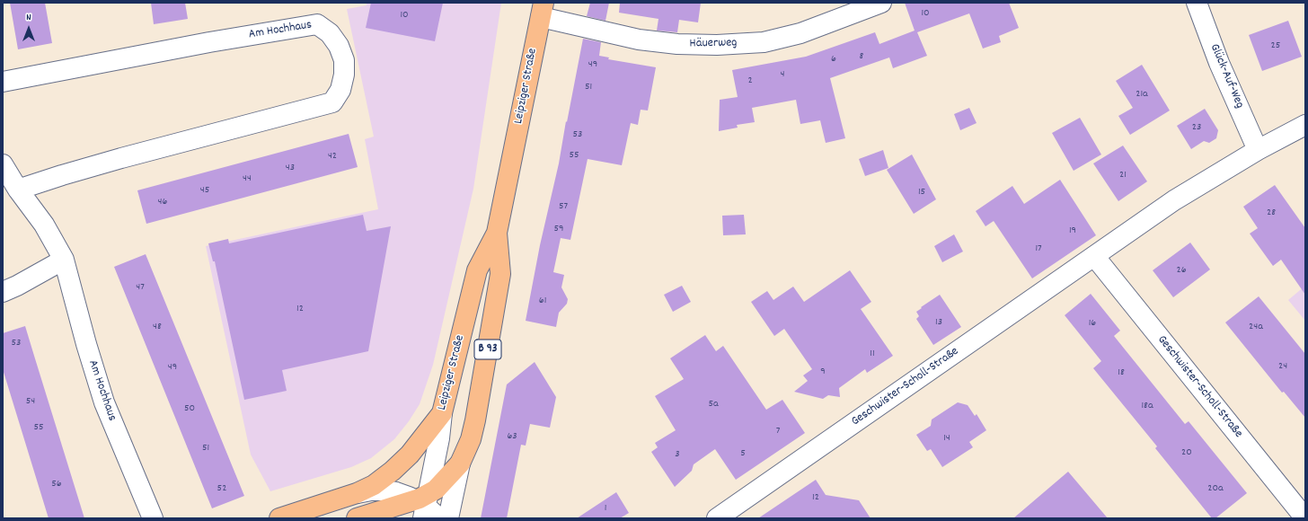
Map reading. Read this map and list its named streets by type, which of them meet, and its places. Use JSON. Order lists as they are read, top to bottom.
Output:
{
  "streets": {
    "main road": ["Leipziger Straße", "B 93"],
    "street": [
      "Am Hochhaus",
      "Häuerweg",
      "Glück-Auf-Weg",
      "Geschwister-Scholl-Straße"
    ]
  },
  "crossings": [
    ["Häuerweg", "Leipziger Straße"],
    ["Glück-Auf-Weg", "Geschwister-Scholl-Straße"],
    ["Leipziger Straße", "B 93"]
  ],
  "house_numbers": [
    "10",
    "10",
    "25",
    "8",
    "6",
    "49",
    "4",
    "2",
    "51",
    "21a",
    "23",
    "53",
    "55",
    "42",
    "43",
    "21",
    "44",
    "45",
    "15",
    "46",
    "57",
    "28",
    "59",
    "19",
    "17",
    "26",
    "47",
    "61",
    "12",
    "13",
    "16",
    "48",
    "24a",
    "53",
    "11",
    "24",
    "49",
    "9",
    "18",
    "54",
    "5a",
    "18a",
    "50",
    "55",
    "7",
    "63",
    "14",
    "51",
    "20",
    "5",
    "3",
    "56",
    "52",
    "20a",
    "12",
    "1"
  ],
  "north": "top"
}
